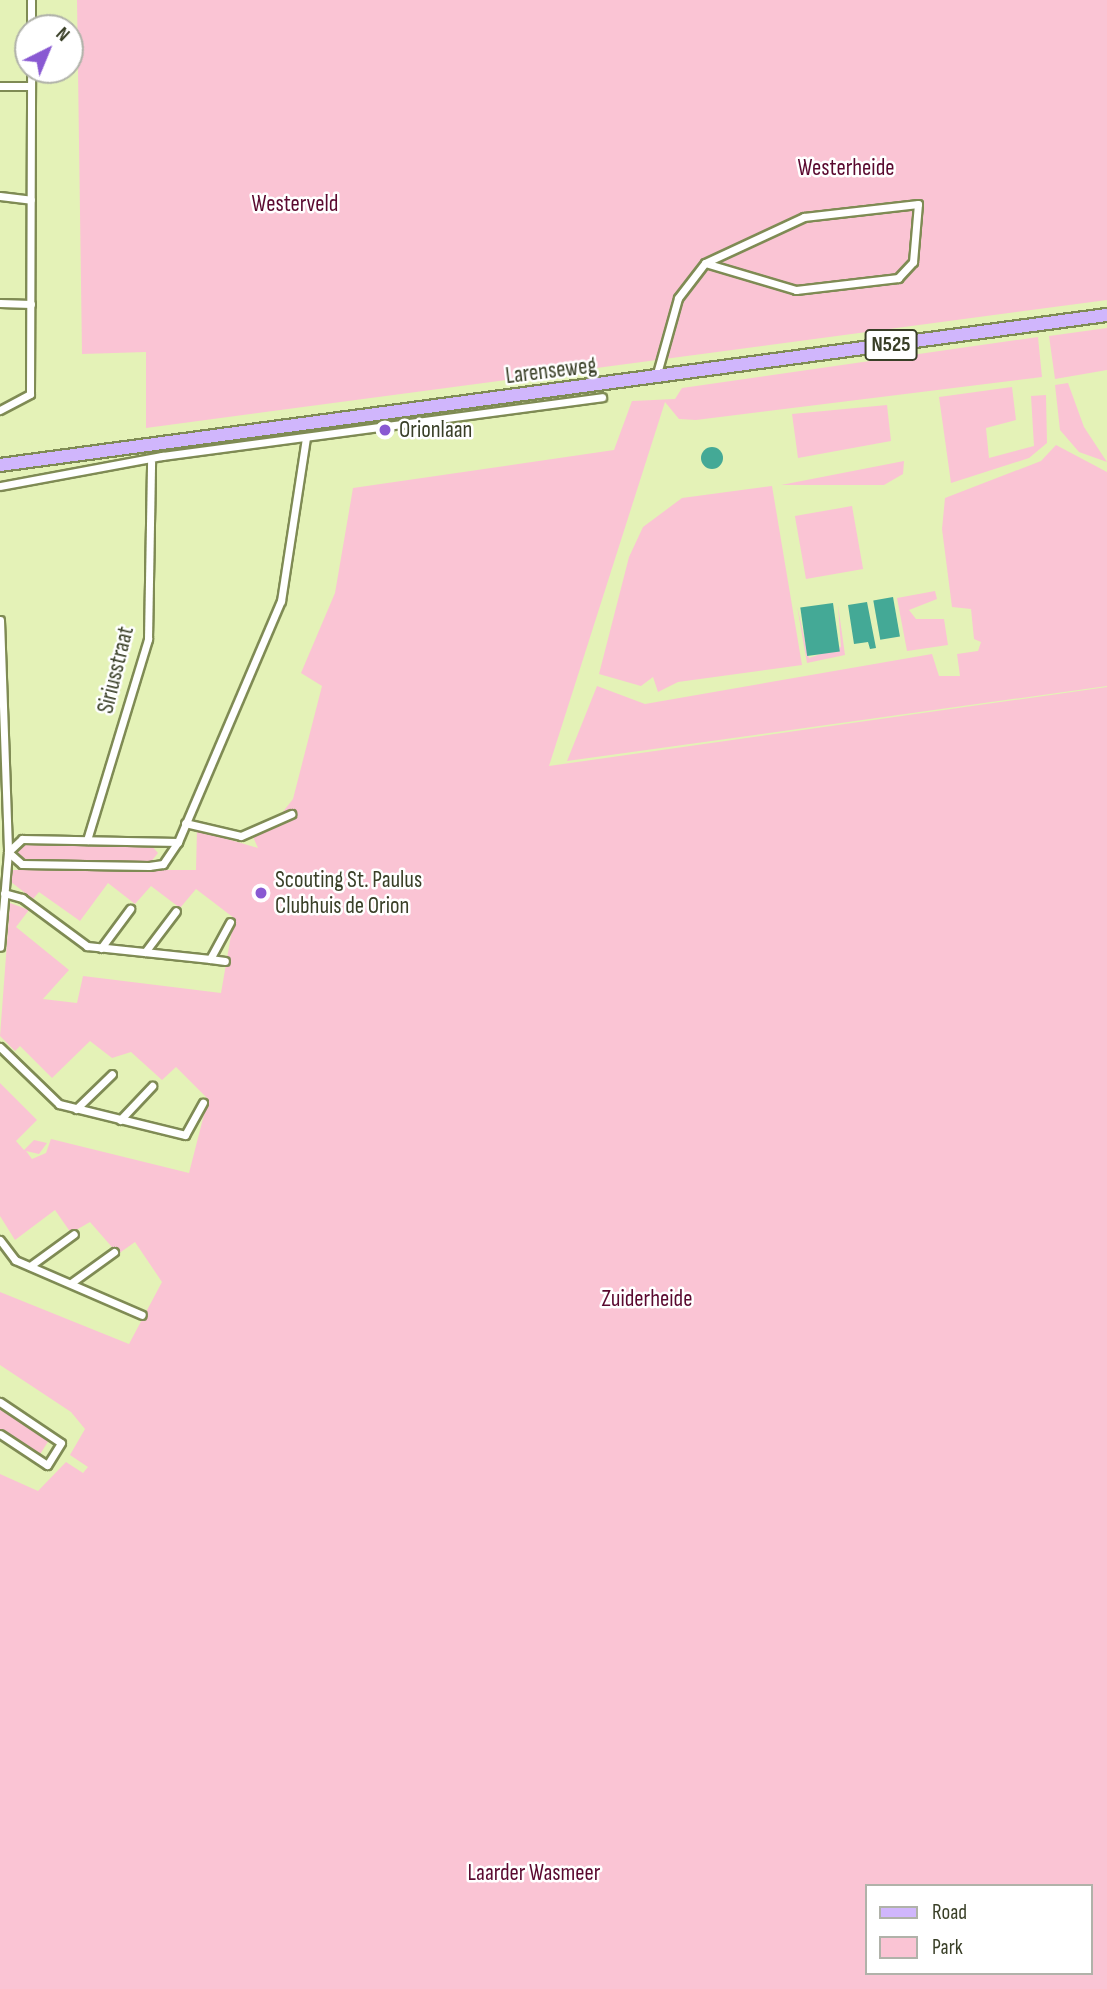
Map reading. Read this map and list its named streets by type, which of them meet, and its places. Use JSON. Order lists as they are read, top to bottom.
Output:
{
  "streets": {
    "main road": ["N525", "Larenseweg"],
    "street": ["Siriusstraat"]
  },
  "crossings": [
    ["Larenseweg", "Siriusstraat"]
  ],
  "parks": [
    "Westerheide",
    "Westerveld",
    "Zuiderheide",
    "Laarder Wasmeer"
  ],
  "places": ["Orionlaan", "Scouting St. Paulus Clubhuis de Orion"],
  "legend": ["Road", "Park"],
  "north": "top right"
}
